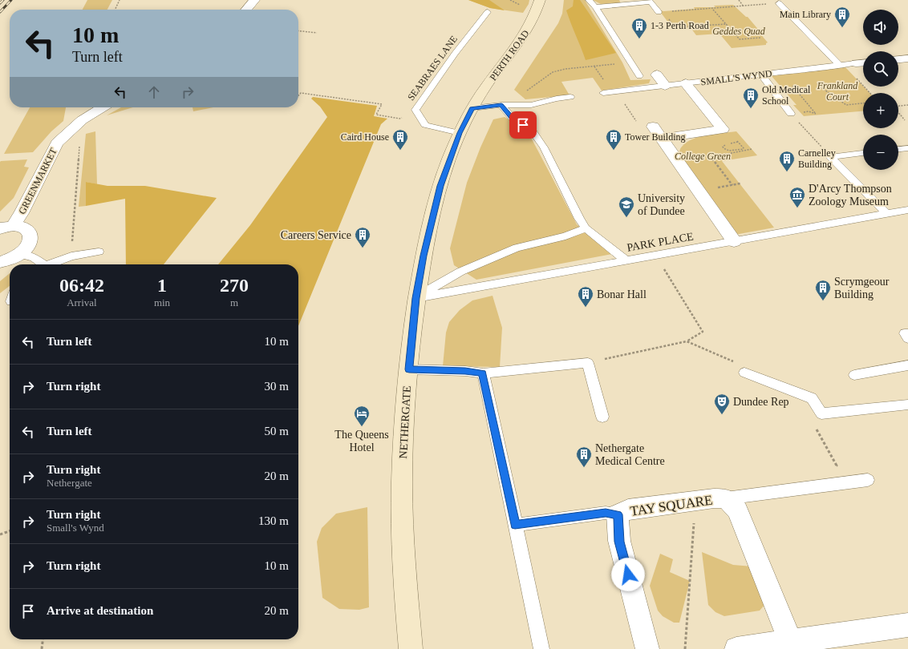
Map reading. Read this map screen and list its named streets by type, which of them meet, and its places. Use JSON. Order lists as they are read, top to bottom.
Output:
{
  "streets": {
    "street": [
      "PERTH ROAD",
      "SMALL'S WYND",
      "GREENMARKET",
      "NETHERGATE",
      "TAY SQUARE"
    ],
    "lane": ["SEABRAES LANE", "PARK PLACE"]
  },
  "crossings": [
    ["PERTH ROAD", "NETHERGATE"],
    ["SEABRAES LANE", "NETHERGATE"],
    ["PARK PLACE", "NETHERGATE"]
  ],
  "parks": ["Geddes Quad", "Frankland Court", "College Green"],
  "places": {
    "building": [
      "Main Library",
      "1-3 Perth Road",
      "Old Medical School",
      "Caird House",
      "Tower Building",
      "Carnelley Building",
      "Careers Service",
      "Scrymgeour Building",
      "Bonar Hall",
      "Nethergate Medical Centre"
    ],
    "museum": ["D'Arcy Thompson Zoology Museum"],
    "school or university": ["University of Dundee"],
    "theatre": ["Dundee Rep"],
    "hotel": ["The Queens Hotel"]
  },
  "page": {
    "map_buttons": ["+", "−"],
    "turn": ["10 m", "Turn left"],
    "eta": [
      "06:42",
      "Arrival",
      "1",
      "min",
      "270",
      "m"
    ],
    "list": [
      {
        "name": "Turn left",
        "value": "10 m"
      },
      {
        "name": "Turn right",
        "value": "30 m"
      },
      {
        "name": "Turn left",
        "value": "50 m"
      },
      {
        "name": "Turn right",
        "note": "Nethergate",
        "value": "20 m"
      },
      {
        "name": "Turn right",
        "note": "Small's Wynd",
        "value": "130 m"
      },
      {
        "name": "Turn right",
        "value": "10 m"
      },
      {
        "name": "Arrive at destination",
        "value": "20 m"
      }
    ]
  }
}
